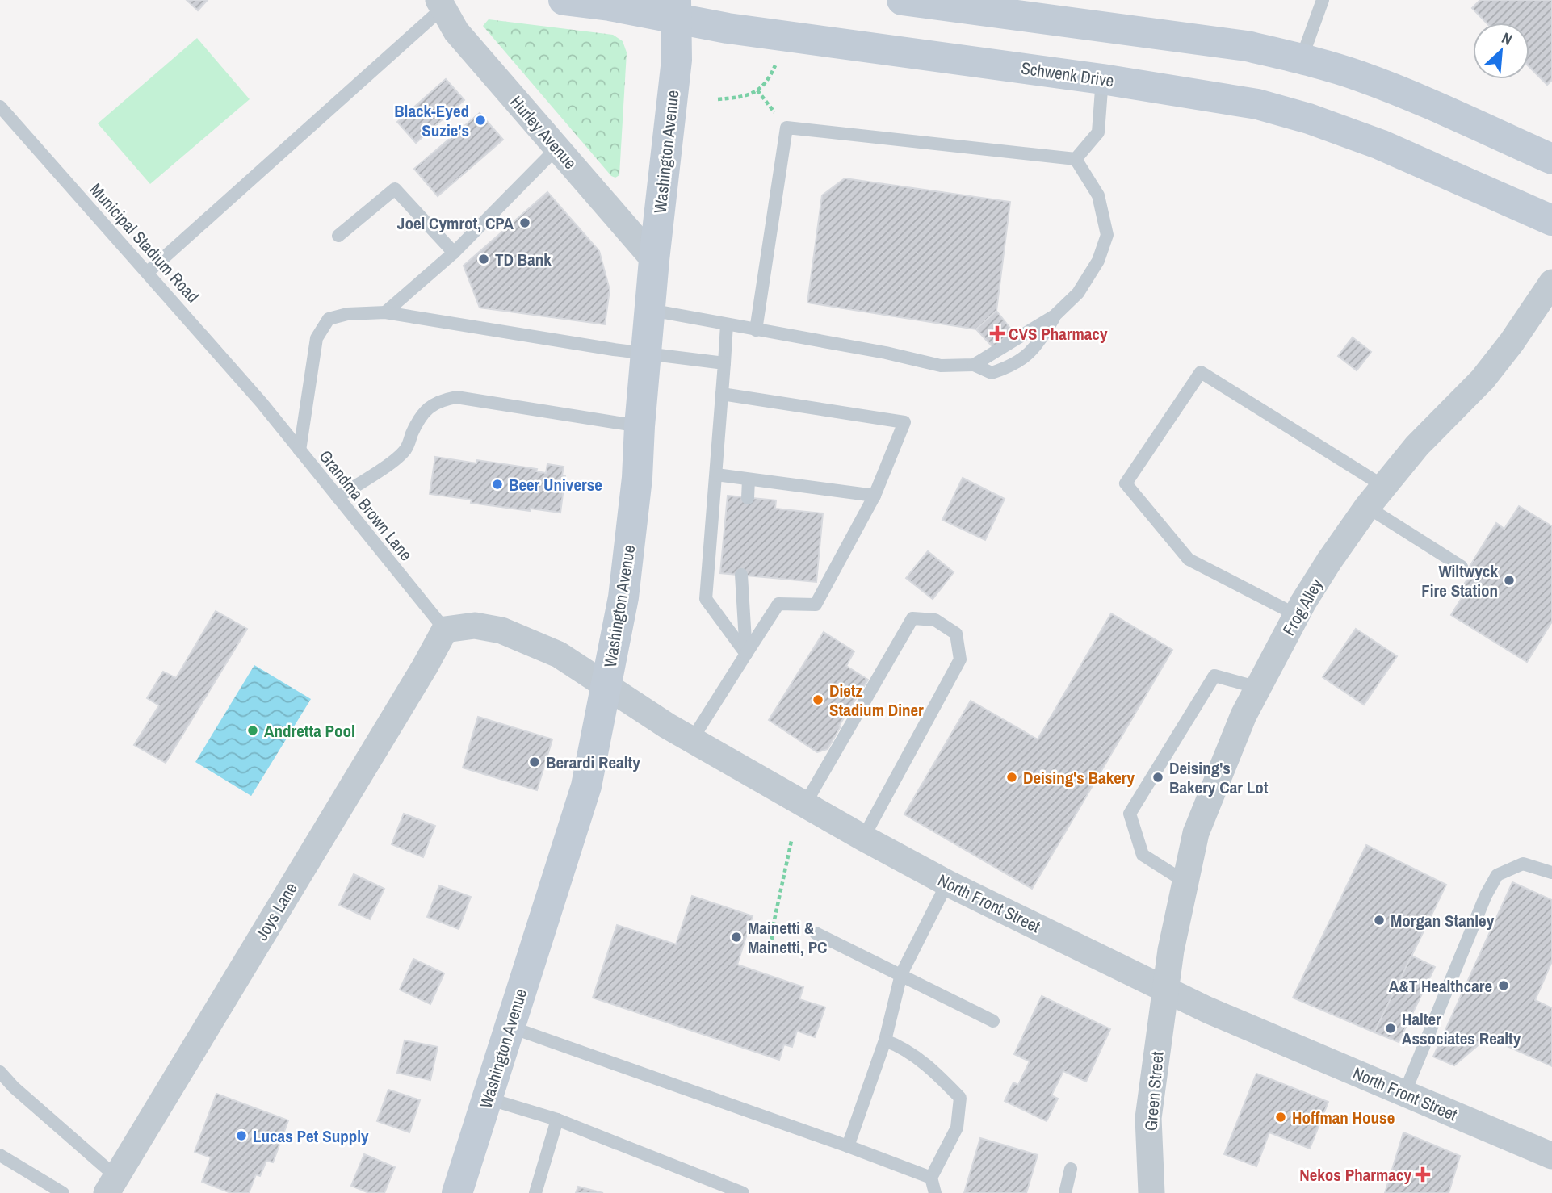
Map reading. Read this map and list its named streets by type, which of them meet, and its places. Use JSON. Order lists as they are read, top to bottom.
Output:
{
  "streets": {
    "street": [
      "Schwenk Drive",
      "Hurley Avenue",
      "Washington Avenue",
      "Frog Alley",
      "North Front Street",
      "Joys Lane",
      "Green Street"
    ],
    "lane": ["Municipal Stadium Road", "Grandma Brown Lane"]
  },
  "crossings": [
    ["Schwenk Drive", "Washington Avenue"],
    ["Hurley Avenue", "Washington Avenue"],
    ["Washington Avenue", "North Front Street"],
    ["Municipal Stadium Road", "Grandma Brown Lane"],
    ["Grandma Brown Lane", "North Front Street"],
    ["Grandma Brown Lane", "Joys Lane"],
    ["Frog Alley", "North Front Street"],
    ["Frog Alley", "Green Street"],
    ["North Front Street", "Joys Lane"],
    ["North Front Street", "Green Street"]
  ],
  "places": {
    "other": [
      "Black-Eyed Suzie's",
      "Joel Cymrot, CPA",
      "TD Bank",
      "Beer Universe",
      "Wiltwyck Fire Station",
      "Dietz Stadium Diner",
      "Andretta Pool",
      "Berardi Realty",
      "Deising's Bakery",
      "Deising's Bakery Car Lot",
      "Morgan Stanley",
      "Mainetti & Mainetti, PC",
      "A&T Healthcare",
      "Halter Associates Realty",
      "Hoffman House",
      "Lucas Pet Supply"
    ],
    "health": ["CVS Pharmacy", "Nekos Pharmacy"]
  },
  "north": "top right"
}
